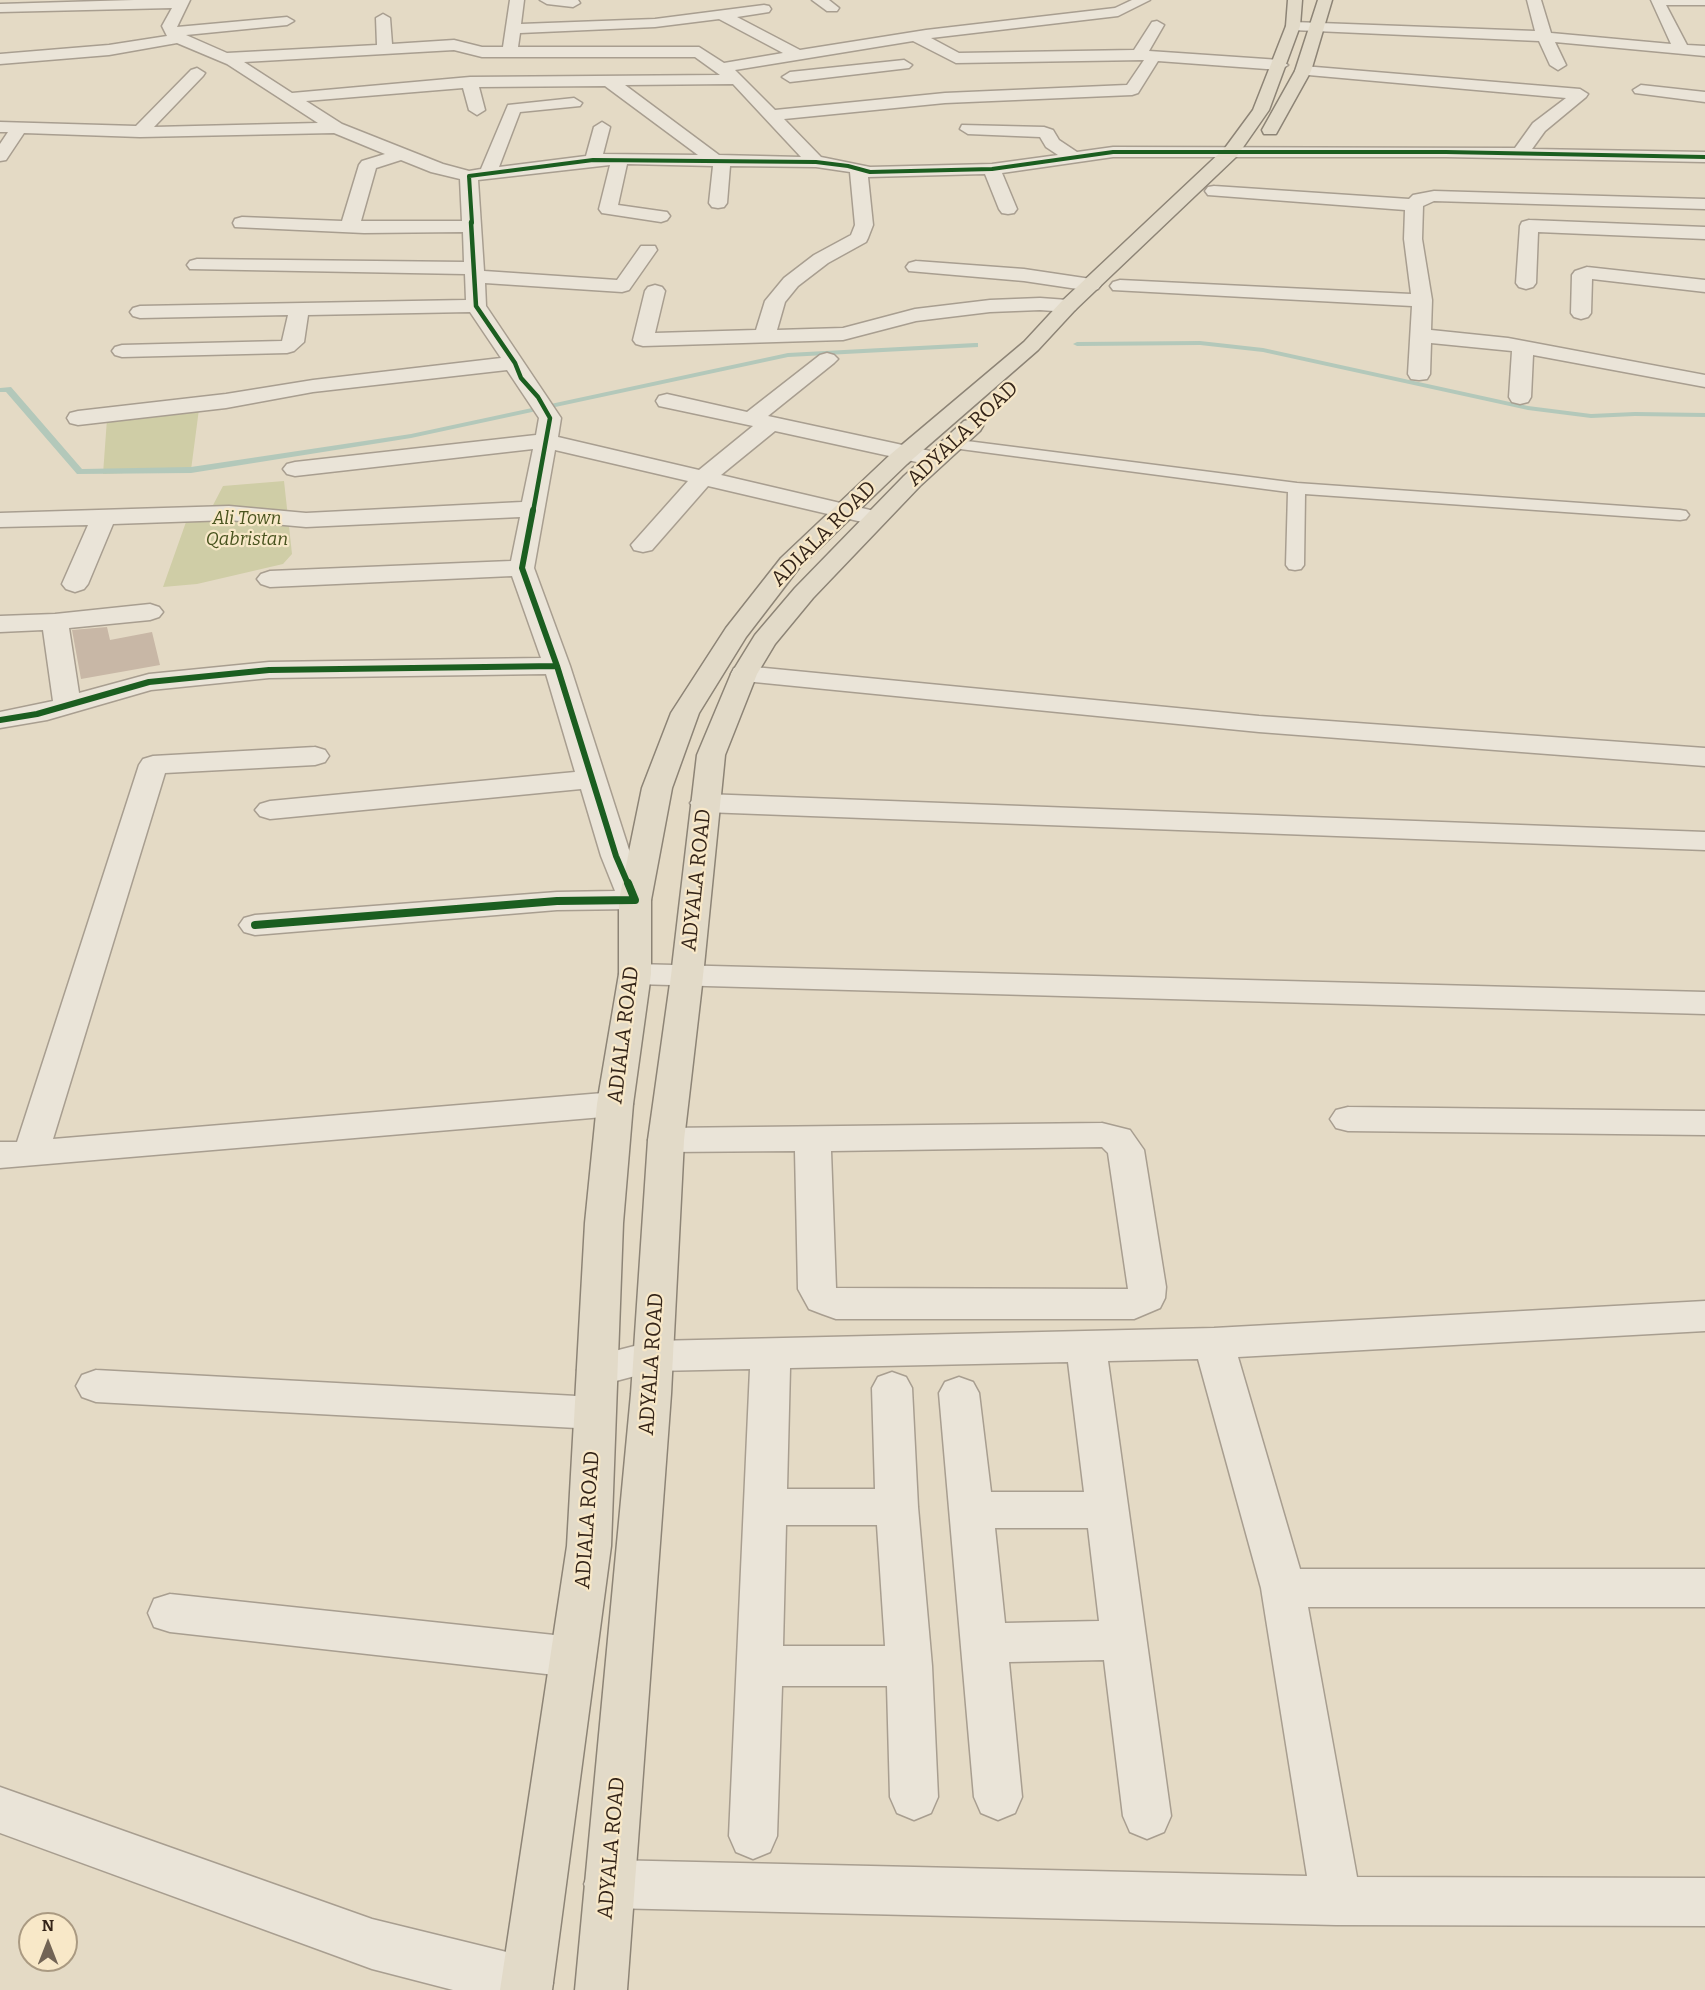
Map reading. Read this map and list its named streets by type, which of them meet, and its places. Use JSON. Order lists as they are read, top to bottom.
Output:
{
  "streets": {
    "main road": ["ADYALA ROAD", "ADIALA ROAD"]
  },
  "crossings": [
    ["ADYALA ROAD", "ADIALA ROAD"]
  ],
  "parks": ["Ali Town Qabristan"],
  "north": "top"
}
